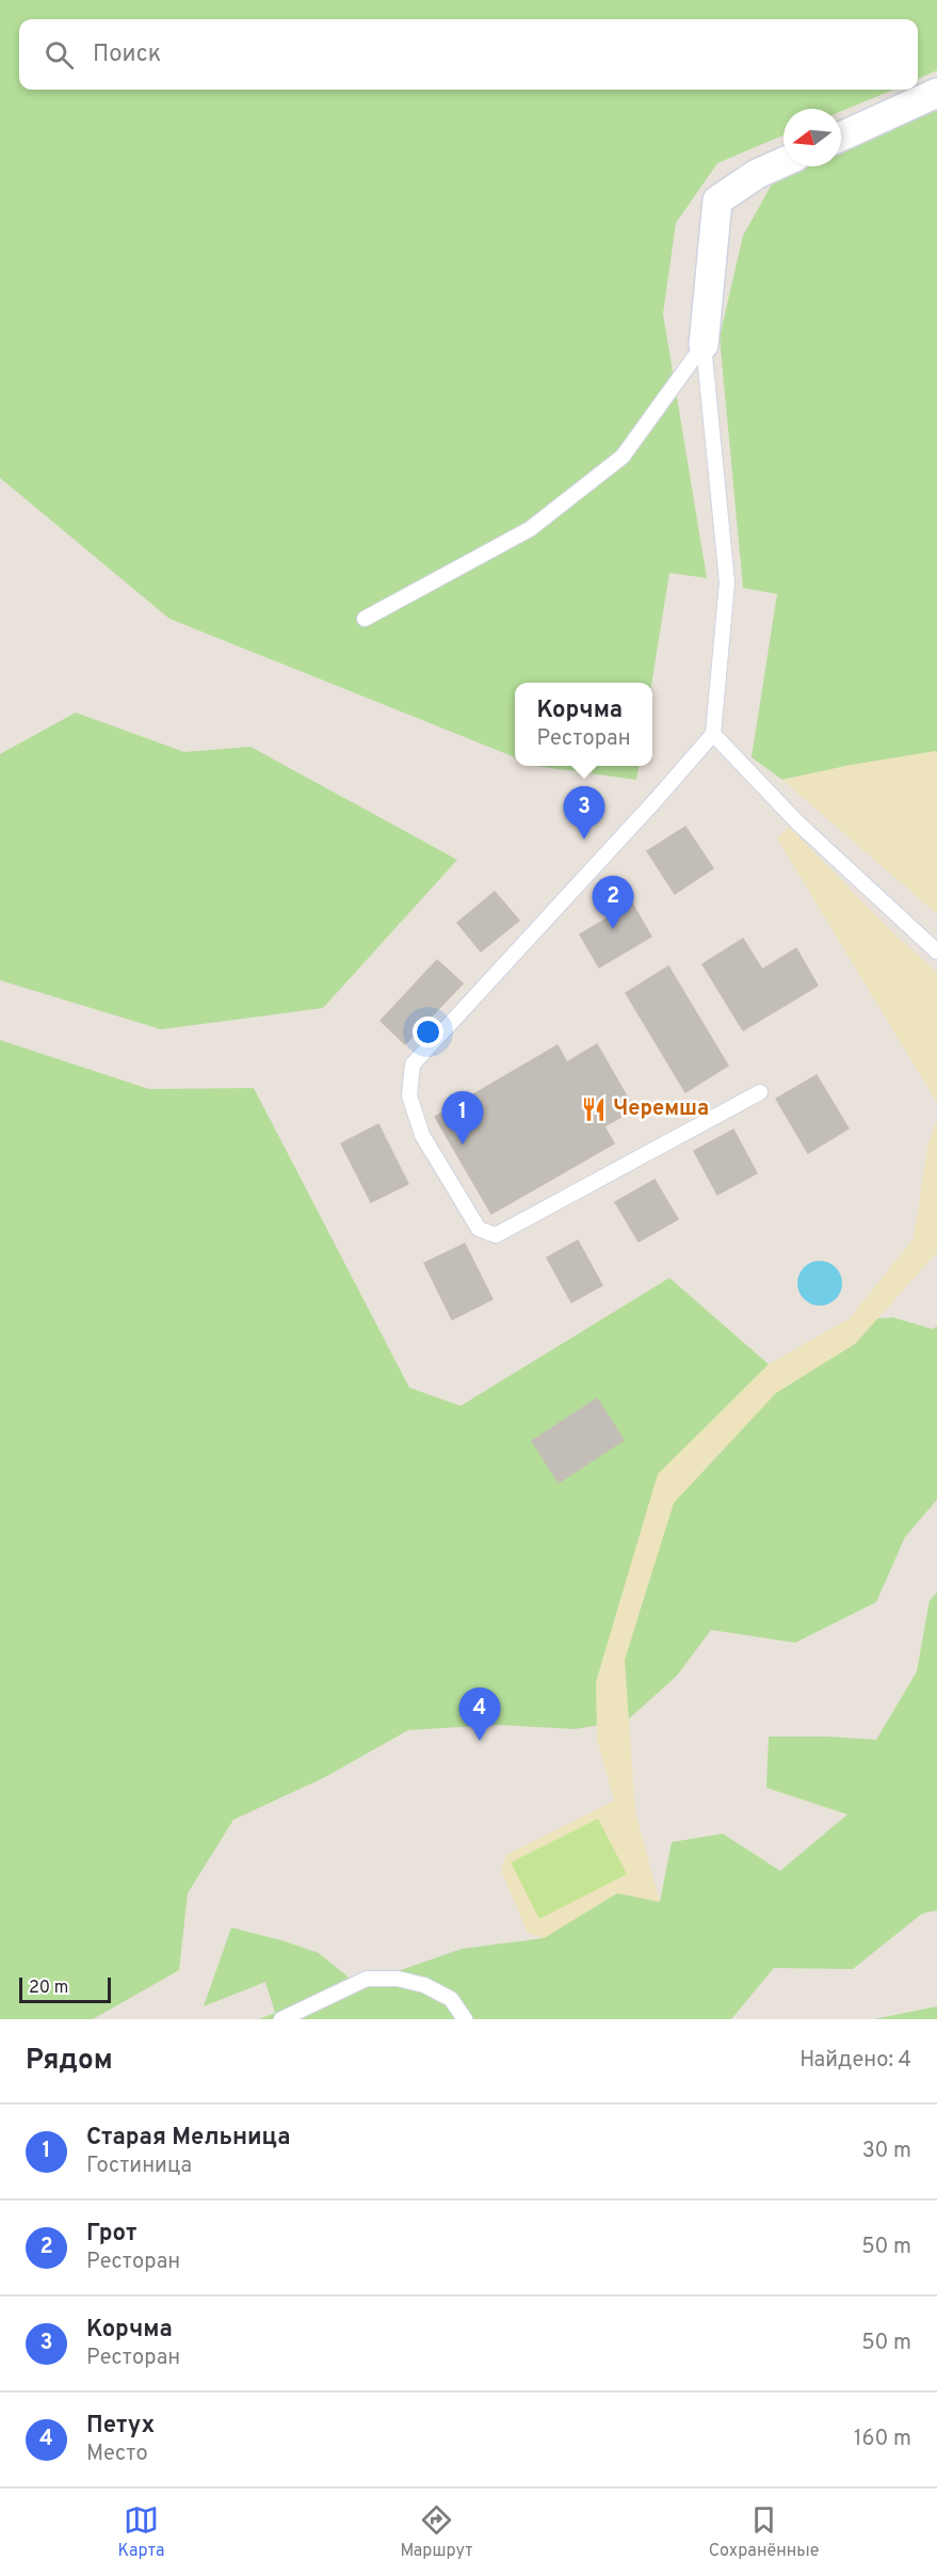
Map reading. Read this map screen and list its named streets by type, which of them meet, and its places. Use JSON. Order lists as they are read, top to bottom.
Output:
{
  "places": {
    "restaurant": ["Черемша"]
  },
  "scale_bar": "20 m",
  "north": "left",
  "page": {
    "search": "Поиск",
    "popup": ["Корчма", "Ресторан"],
    "pins": [
      "3",
      "2",
      "1",
      "4"
    ],
    "scale": "20 m",
    "heading": ["Рядом", "Найдено: 4"],
    "list": [
      {
        "mark": "1",
        "name": "Старая Мельница",
        "note": "Гостиница",
        "value": "30 m"
      },
      {
        "mark": "2",
        "name": "Грот",
        "note": "Ресторан",
        "value": "50 m"
      },
      {
        "mark": "3",
        "name": "Корчма",
        "note": "Ресторан",
        "value": "50 m"
      },
      {
        "mark": "4",
        "name": "Петух",
        "note": "Место",
        "value": "160 m"
      }
    ],
    "nav": ["Карта", "Маршрут", "Сохранённые"]
  }
}
